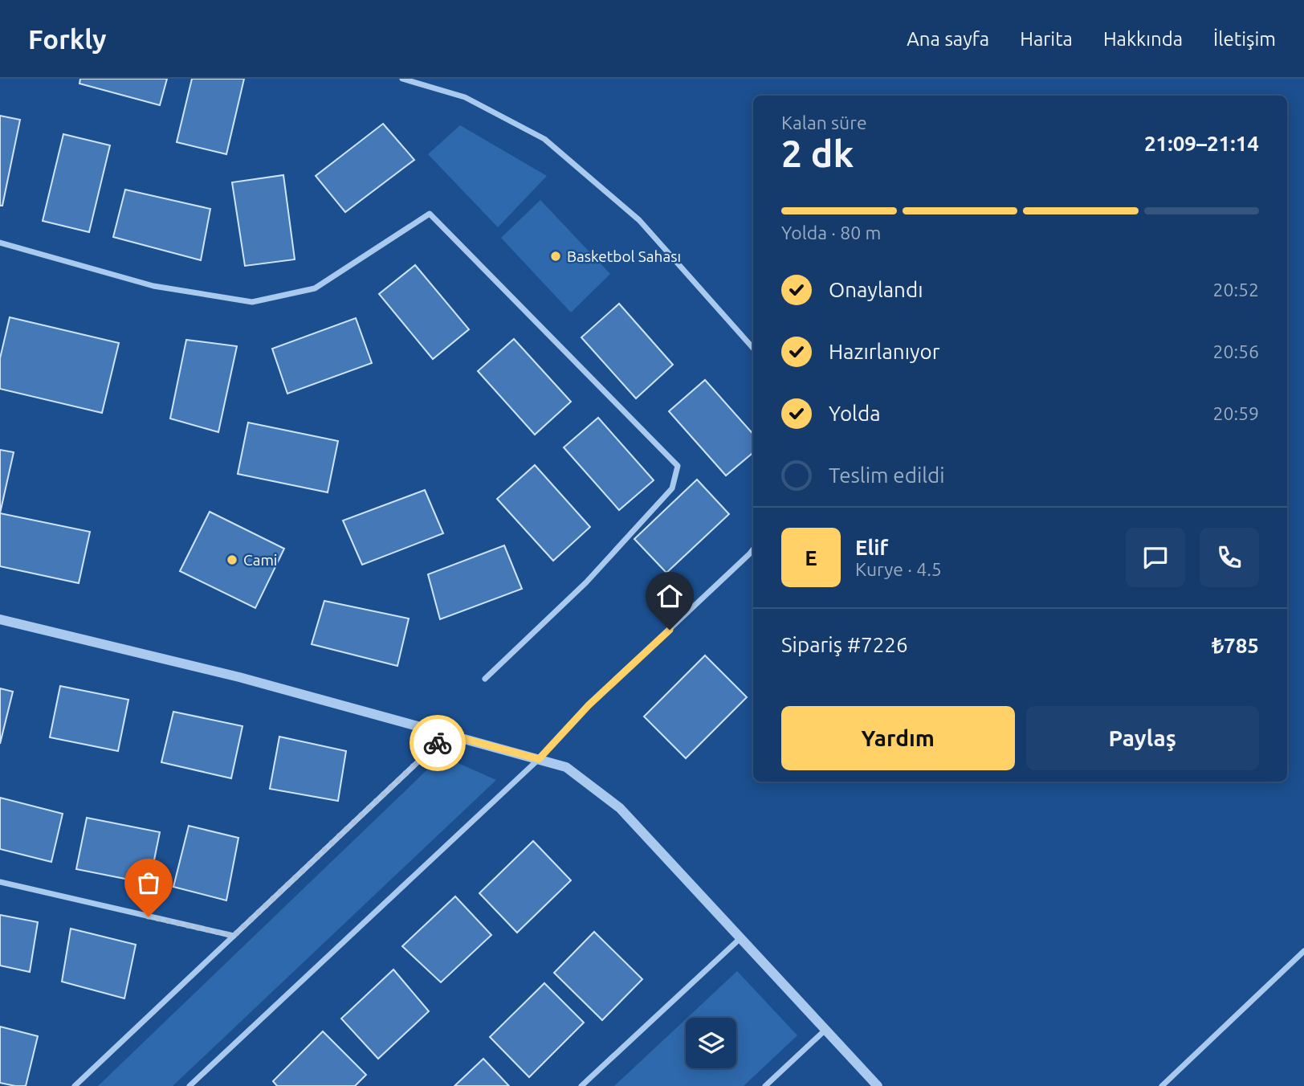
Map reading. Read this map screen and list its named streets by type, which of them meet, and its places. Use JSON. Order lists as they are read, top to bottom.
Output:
{
  "places": ["Basketbol Sahası", "Cami"],
  "page": {
    "header": "Forkly",
    "nav": [
      "Ana sayfa",
      "Harita",
      "Hakkında",
      "İletişim"
    ],
    "heading": ["2 dk", "Kalan süre", "21:09–21:14"],
    "panel": [
      "Elif",
      "Kurye · 4.5",
      "Sipariş #7226",
      "₺785"
    ],
    "bar": "Yolda · 80 m",
    "list": [
      ["Onaylandı", "20:52"],
      ["Hazırlanıyor", "20:56"],
      ["Yolda", "20:59"],
      "Teslim edildi"
    ],
    "round": "E",
    "buttons": ["Yardım", "Paylaş"]
  }
}
